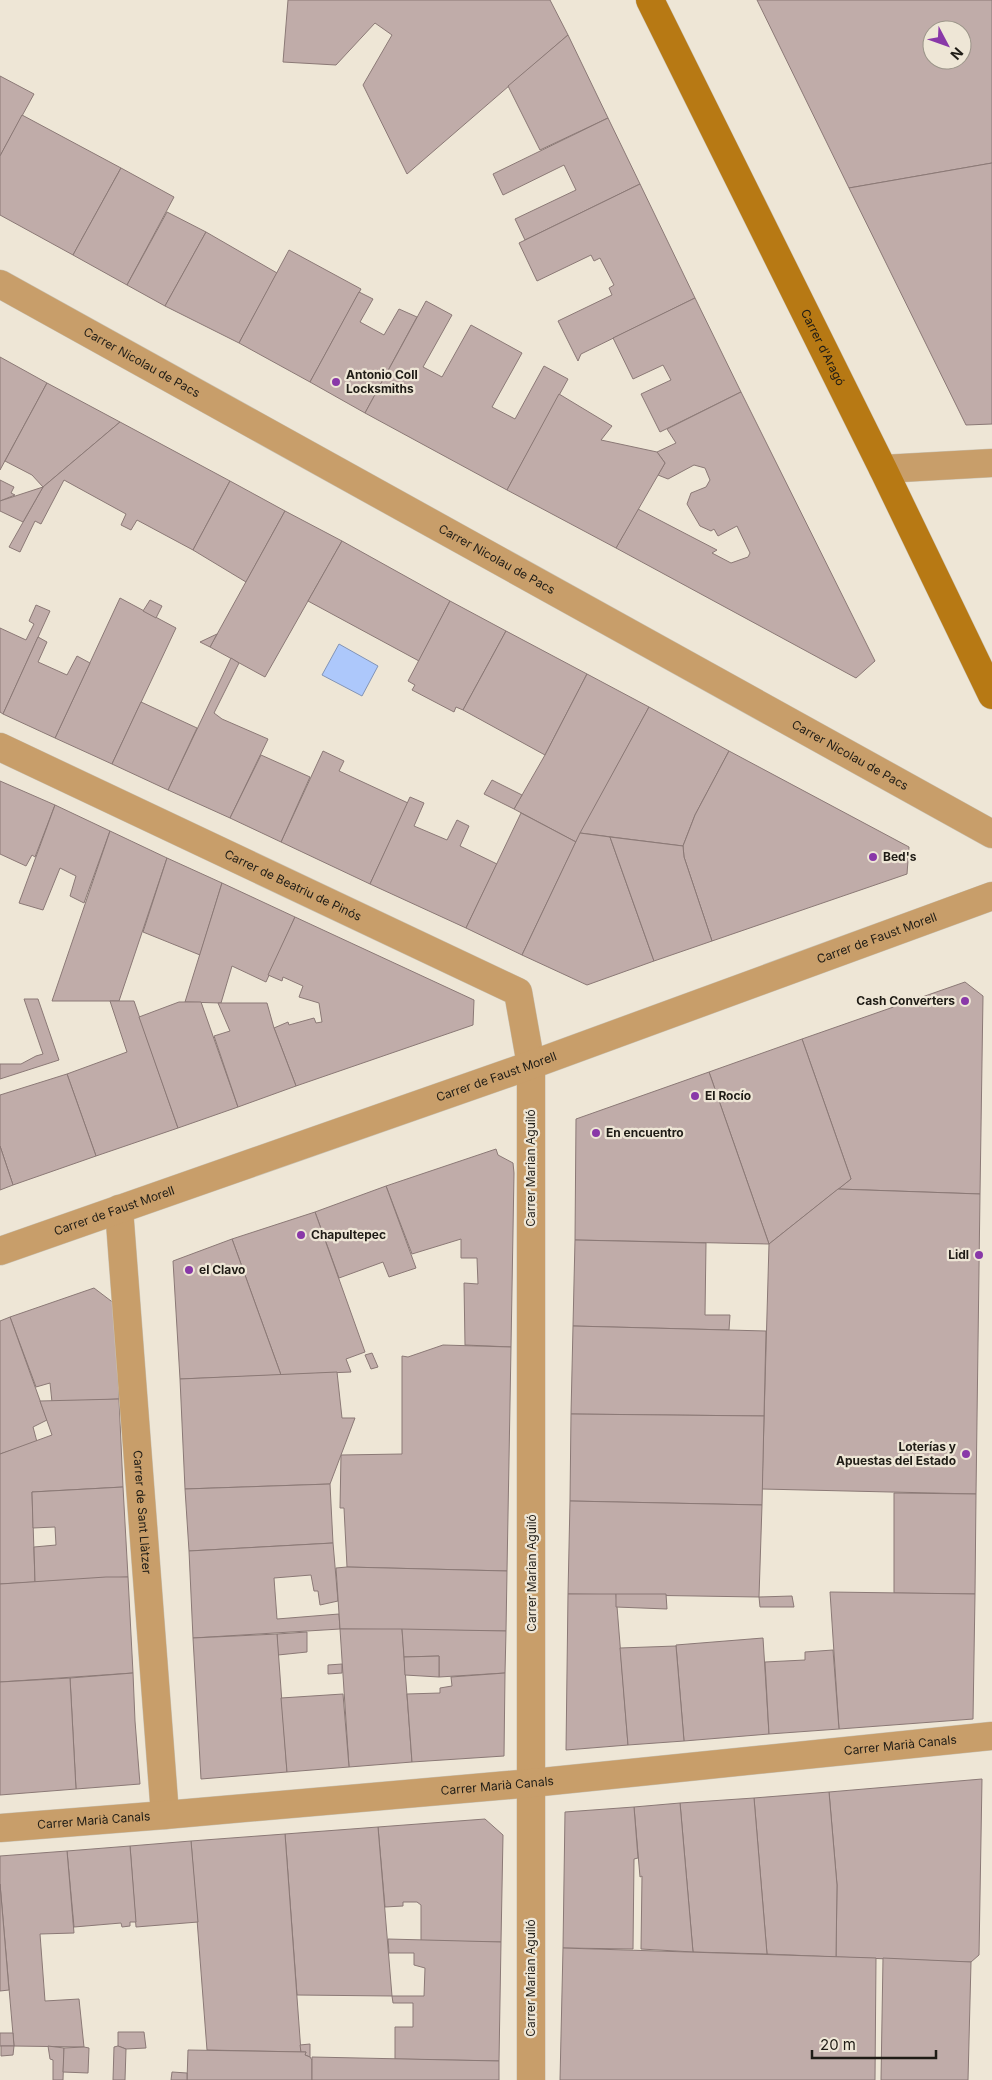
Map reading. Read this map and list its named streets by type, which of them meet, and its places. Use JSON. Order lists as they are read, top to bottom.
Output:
{
  "streets": {
    "main road": ["Carrer d'Aragó"],
    "street": [
      "Carrer Nicolau de Pacs",
      "Carrer de Beatriu de Pinós",
      "Carrer de Faust Morell",
      "Carrer Marian Aguiló",
      "Carrer de Sant Llàtzer",
      "Carrer Marià Canals"
    ]
  },
  "crossings": [
    ["Carrer de Beatriu de Pinós", "Carrer de Faust Morell"],
    ["Carrer de Beatriu de Pinós", "Carrer Marian Aguiló"],
    ["Carrer de Faust Morell", "Carrer Marian Aguiló"],
    ["Carrer de Faust Morell", "Carrer de Sant Llàtzer"],
    ["Carrer Marian Aguiló", "Carrer Marià Canals"],
    ["Carrer de Sant Llàtzer", "Carrer Marià Canals"]
  ],
  "places": [
    "Antonio Coll Locksmiths",
    "Bed's",
    "Cash Converters",
    "El Rocío",
    "En encuentro",
    "Chapultepec",
    "Lidl",
    "el Clavo",
    "Loterías y Apuestas del Estado"
  ],
  "scale_bar": "20 m",
  "north": "bottom right"
}
